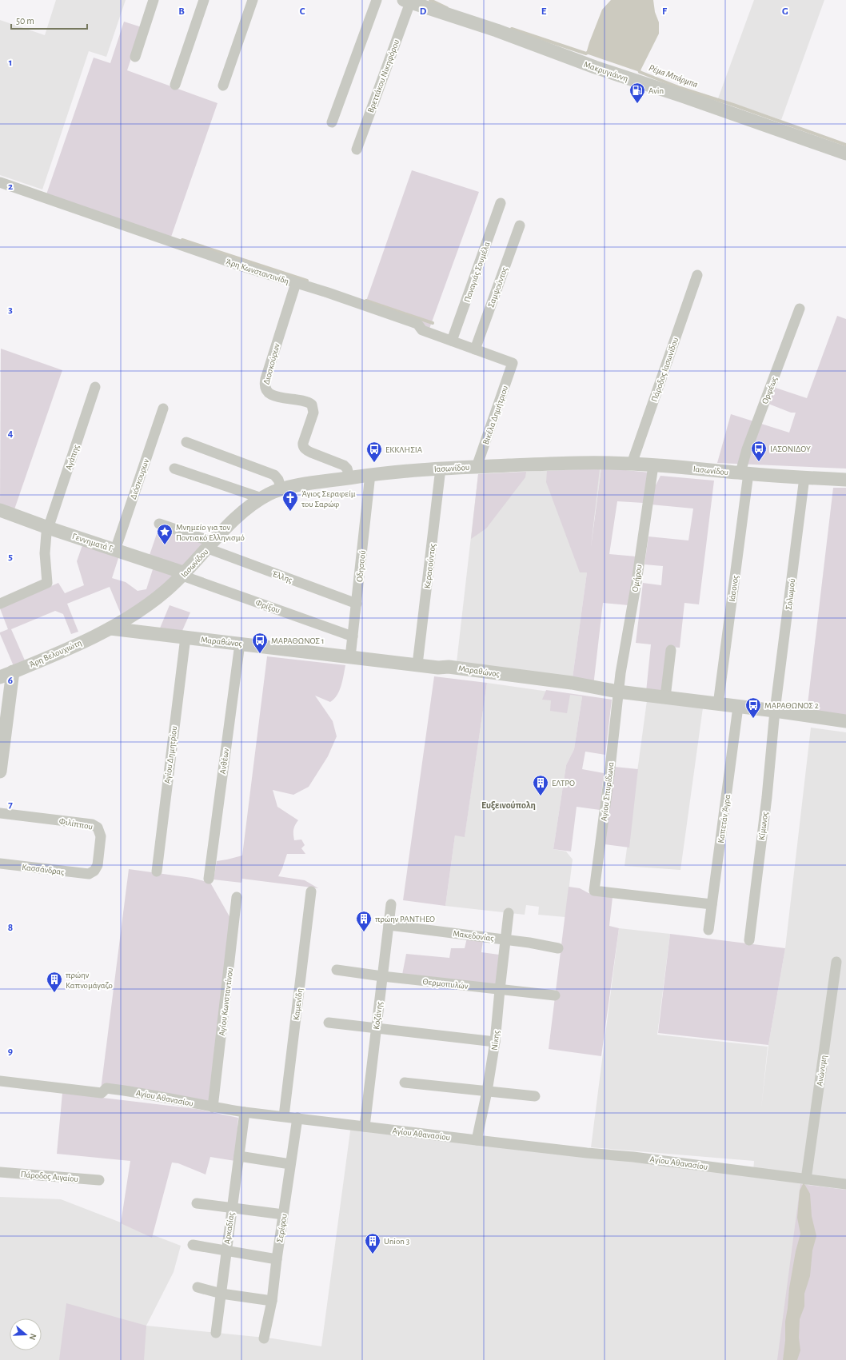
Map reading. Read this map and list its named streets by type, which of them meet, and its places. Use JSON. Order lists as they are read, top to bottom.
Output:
{
  "streets": {
    "street": [
      "Μακρυγιάννη",
      "Βρεττάκου Νικηφόρου",
      "Άρη Κωνσταντινίδη",
      "Παναγιάς Σουμέλα",
      "Σαμψούντος",
      "Διοσκούρων",
      "Πάροδος Ιασωνίδου",
      "Ορφέως",
      "Βικέλα Δημήτριου",
      "Αγάπης",
      "Ιασωνίδου",
      "Διόσκουρων",
      "Γεννηματά Γ.",
      "Οδησσού",
      "Κερασούντος",
      "Έλλης",
      "Ομήρου",
      "Ιάσονος",
      "Σολωμού",
      "Φρίξου",
      "Μαραθώνος",
      "Άρη Βελουχιώτη",
      "Αγίου Δημητρίου",
      "Ανθέων",
      "Αγίου Σπυρίδωνα",
      "Καπετάν Άγρα",
      "Φιλίππου",
      "Κίμωνος",
      "Κασσάνδρας",
      "Μακεδονίας",
      "Θερμοπυλών",
      "Αγίου Κωνσταντίνου",
      "Καμενίδη",
      "Κοζάνης",
      "Νίκης",
      "Ανώνυμη",
      "Αγίου Αθανασίου",
      "Πάροδος Αιγαίου",
      "Αρκαδίας",
      "Σερίφου"
    ]
  },
  "crossings": [
    ["Μακρυγιάννη", "Βρεττάκου Νικηφόρου"],
    ["Άρη Κωνσταντινίδη", "Παναγιάς Σουμέλα"],
    ["Άρη Κωνσταντινίδη", "Σαμψούντος"],
    ["Άρη Κωνσταντινίδη", "Διοσκούρων"],
    ["Άρη Κωνσταντινίδη", "Βικέλα Δημήτριου"],
    ["Διοσκούρων", "Ιασωνίδου"],
    ["Πάροδος Ιασωνίδου", "Ιασωνίδου"],
    ["Ορφέως", "Ιασωνίδου"],
    ["Ορφέως", "Ιάσονος"],
    ["Βικέλα Δημήτριου", "Ιασωνίδου"],
    ["Αγάπης", "Γεννηματά Γ."],
    ["Ιασωνίδου", "Γεννηματά Γ."],
    ["Ιασωνίδου", "Οδησσού"],
    ["Ιασωνίδου", "Κερασούντος"],
    ["Ιασωνίδου", "Έλλης"],
    ["Ιασωνίδου", "Ομήρου"],
    ["Ιασωνίδου", "Ιάσονος"],
    ["Ιασωνίδου", "Σολωμού"],
    ["Ιασωνίδου", "Φρίξου"],
    ["Ιασωνίδου", "Μαραθώνος"],
    ["Ιασωνίδου", "Άρη Βελουχιώτη"],
    ["Διόσκουρων", "Γεννηματά Γ."],
    ["Γεννηματά Γ.", "Φρίξου"],
    ["Οδησσού", "Έλλης"],
    ["Οδησσού", "Φρίξου"],
    ["Οδησσού", "Μαραθώνος"],
    ["Κερασούντος", "Μαραθώνος"],
    ["Ομήρου", "Μαραθώνος"],
    ["Ομήρου", "Αγίου Σπυρίδωνα"],
    ["Ιάσονος", "Μαραθώνος"],
    ["Σολωμού", "Μαραθώνος"],
    ["Σολωμού", "Κίμωνος"],
    ["Μαραθώνος", "Άρη Βελουχιώτη"],
    ["Μαραθώνος", "Αγίου Δημητρίου"],
    ["Μαραθώνος", "Ανθέων"],
    ["Μαραθώνος", "Αγίου Σπυρίδωνα"],
    ["Μαραθώνος", "Καπετάν Άγρα"],
    ["Μαραθώνος", "Κίμωνος"],
    ["Αγίου Σπυρίδωνα", "Καπετάν Άγρα"],
    ["Φιλίππου", "Κασσάνδρας"],
    ["Μακεδονίας", "Κοζάνης"],
    ["Μακεδονίας", "Νίκης"],
    ["Θερμοπυλών", "Κοζάνης"],
    ["Θερμοπυλών", "Νίκης"],
    ["Αγίου Κωνσταντίνου", "Αγίου Αθανασίου"],
    ["Καμενίδη", "Αγίου Αθανασίου"],
    ["Κοζάνης", "Αγίου Αθανασίου"],
    ["Νίκης", "Αγίου Αθανασίου"],
    ["Ανώνυμη", "Αγίου Αθανασίου"],
    ["Αγίου Αθανασίου", "Αρκαδίας"],
    ["Αγίου Αθανασίου", "Σερίφου"]
  ],
  "districts": ["Ευξεινούπολη"],
  "water": ["Ρέμα Μπάρμπα"],
  "places": {
    "fuel station": ["Avin"],
    "bus stop": [
      "ΙΑΣΟΝΙΔΟΥ",
      "ΕΚΚΛΗΣΙΑ",
      "ΜΑΡΑΘΩΝΟΣ 1",
      "ΜΑΡΑΘΩΝΟΣ 2"
    ],
    "church": ["Άγιος Σεραφείμ του Σαρώφ"],
    "place": ["Μνημείο για τον Ποντιακό Ελληνισμό"],
    "building": [
      "ΕΛΤΡΟ",
      "πρώην PANTHEO",
      "πρώην Καπνομάγαζο",
      "Union 3"
    ]
  },
  "scale_bar": "50 m",
  "north": "right",
  "grid": {
    "columns": [
      "B",
      "C",
      "D",
      "E",
      "F",
      "G"
    ],
    "rows": [
      "1",
      "2",
      "3",
      "4",
      "5",
      "6",
      "7",
      "8",
      "9"
    ]
  }
}
